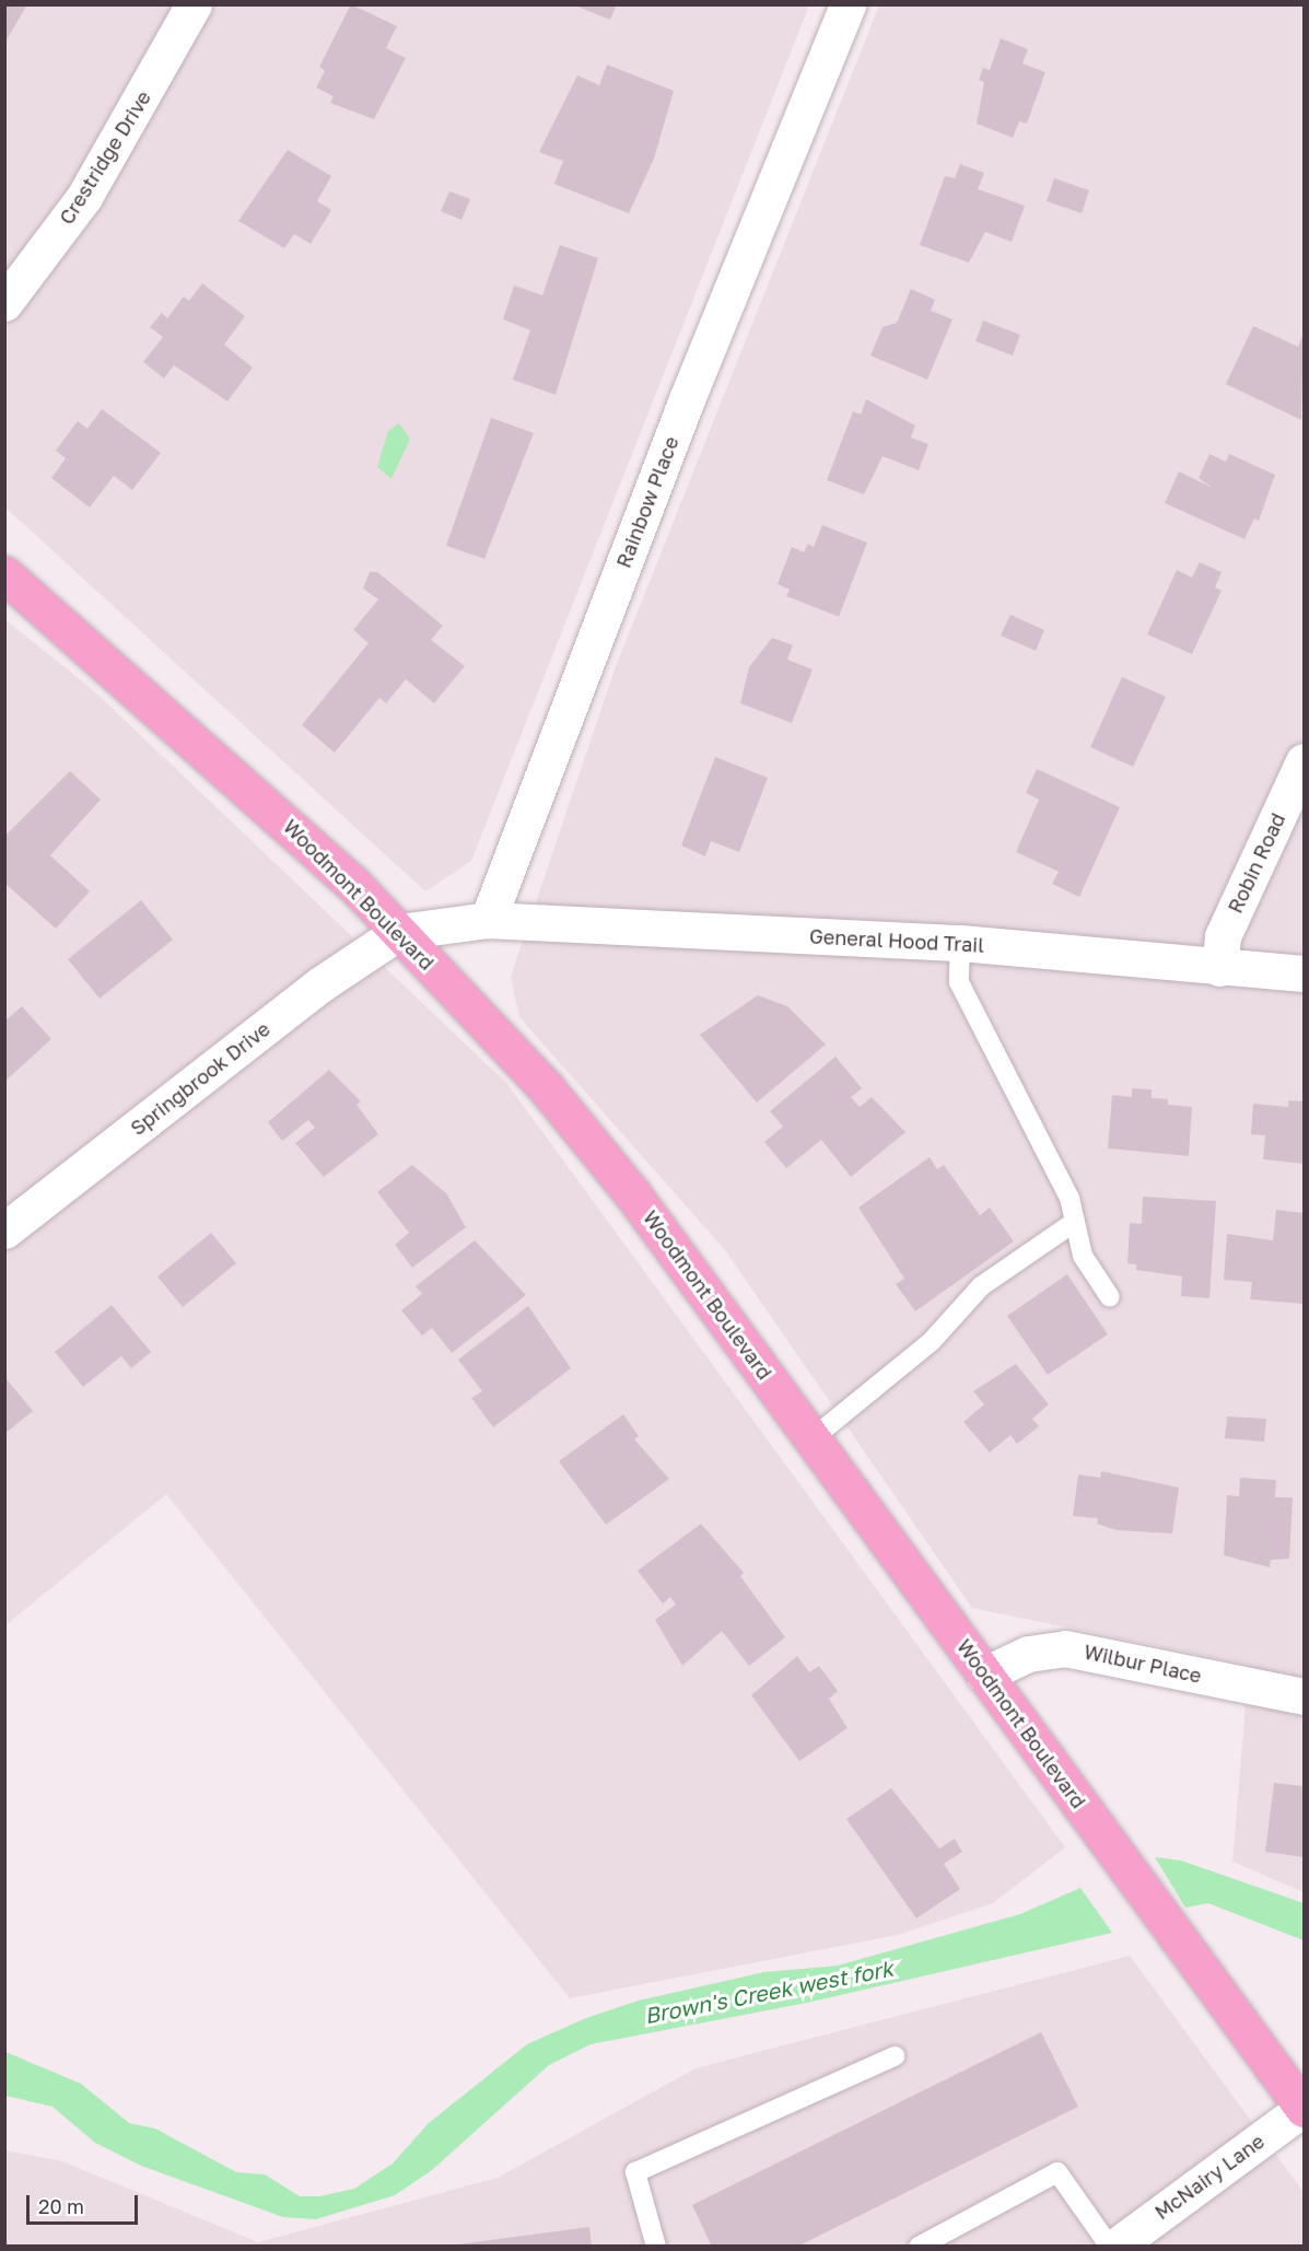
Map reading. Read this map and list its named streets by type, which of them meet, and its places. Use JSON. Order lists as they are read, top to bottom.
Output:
{
  "streets": {
    "main road": ["Woodmont Boulevard"],
    "street": [
      "Crestridge Drive",
      "Rainbow Place",
      "Robin Road",
      "General Hood Trail",
      "Springbrook Drive",
      "Wilbur Place",
      "McNairy Lane"
    ]
  },
  "crossings": [
    ["Rainbow Place", "General Hood Trail"],
    ["Robin Road", "General Hood Trail"],
    ["Woodmont Boulevard", "Springbrook Drive"],
    ["Woodmont Boulevard", "Wilbur Place"],
    ["Woodmont Boulevard", "McNairy Lane"]
  ],
  "water": ["Brown's Creek west fork"],
  "scale_bar": "20 m"
}
